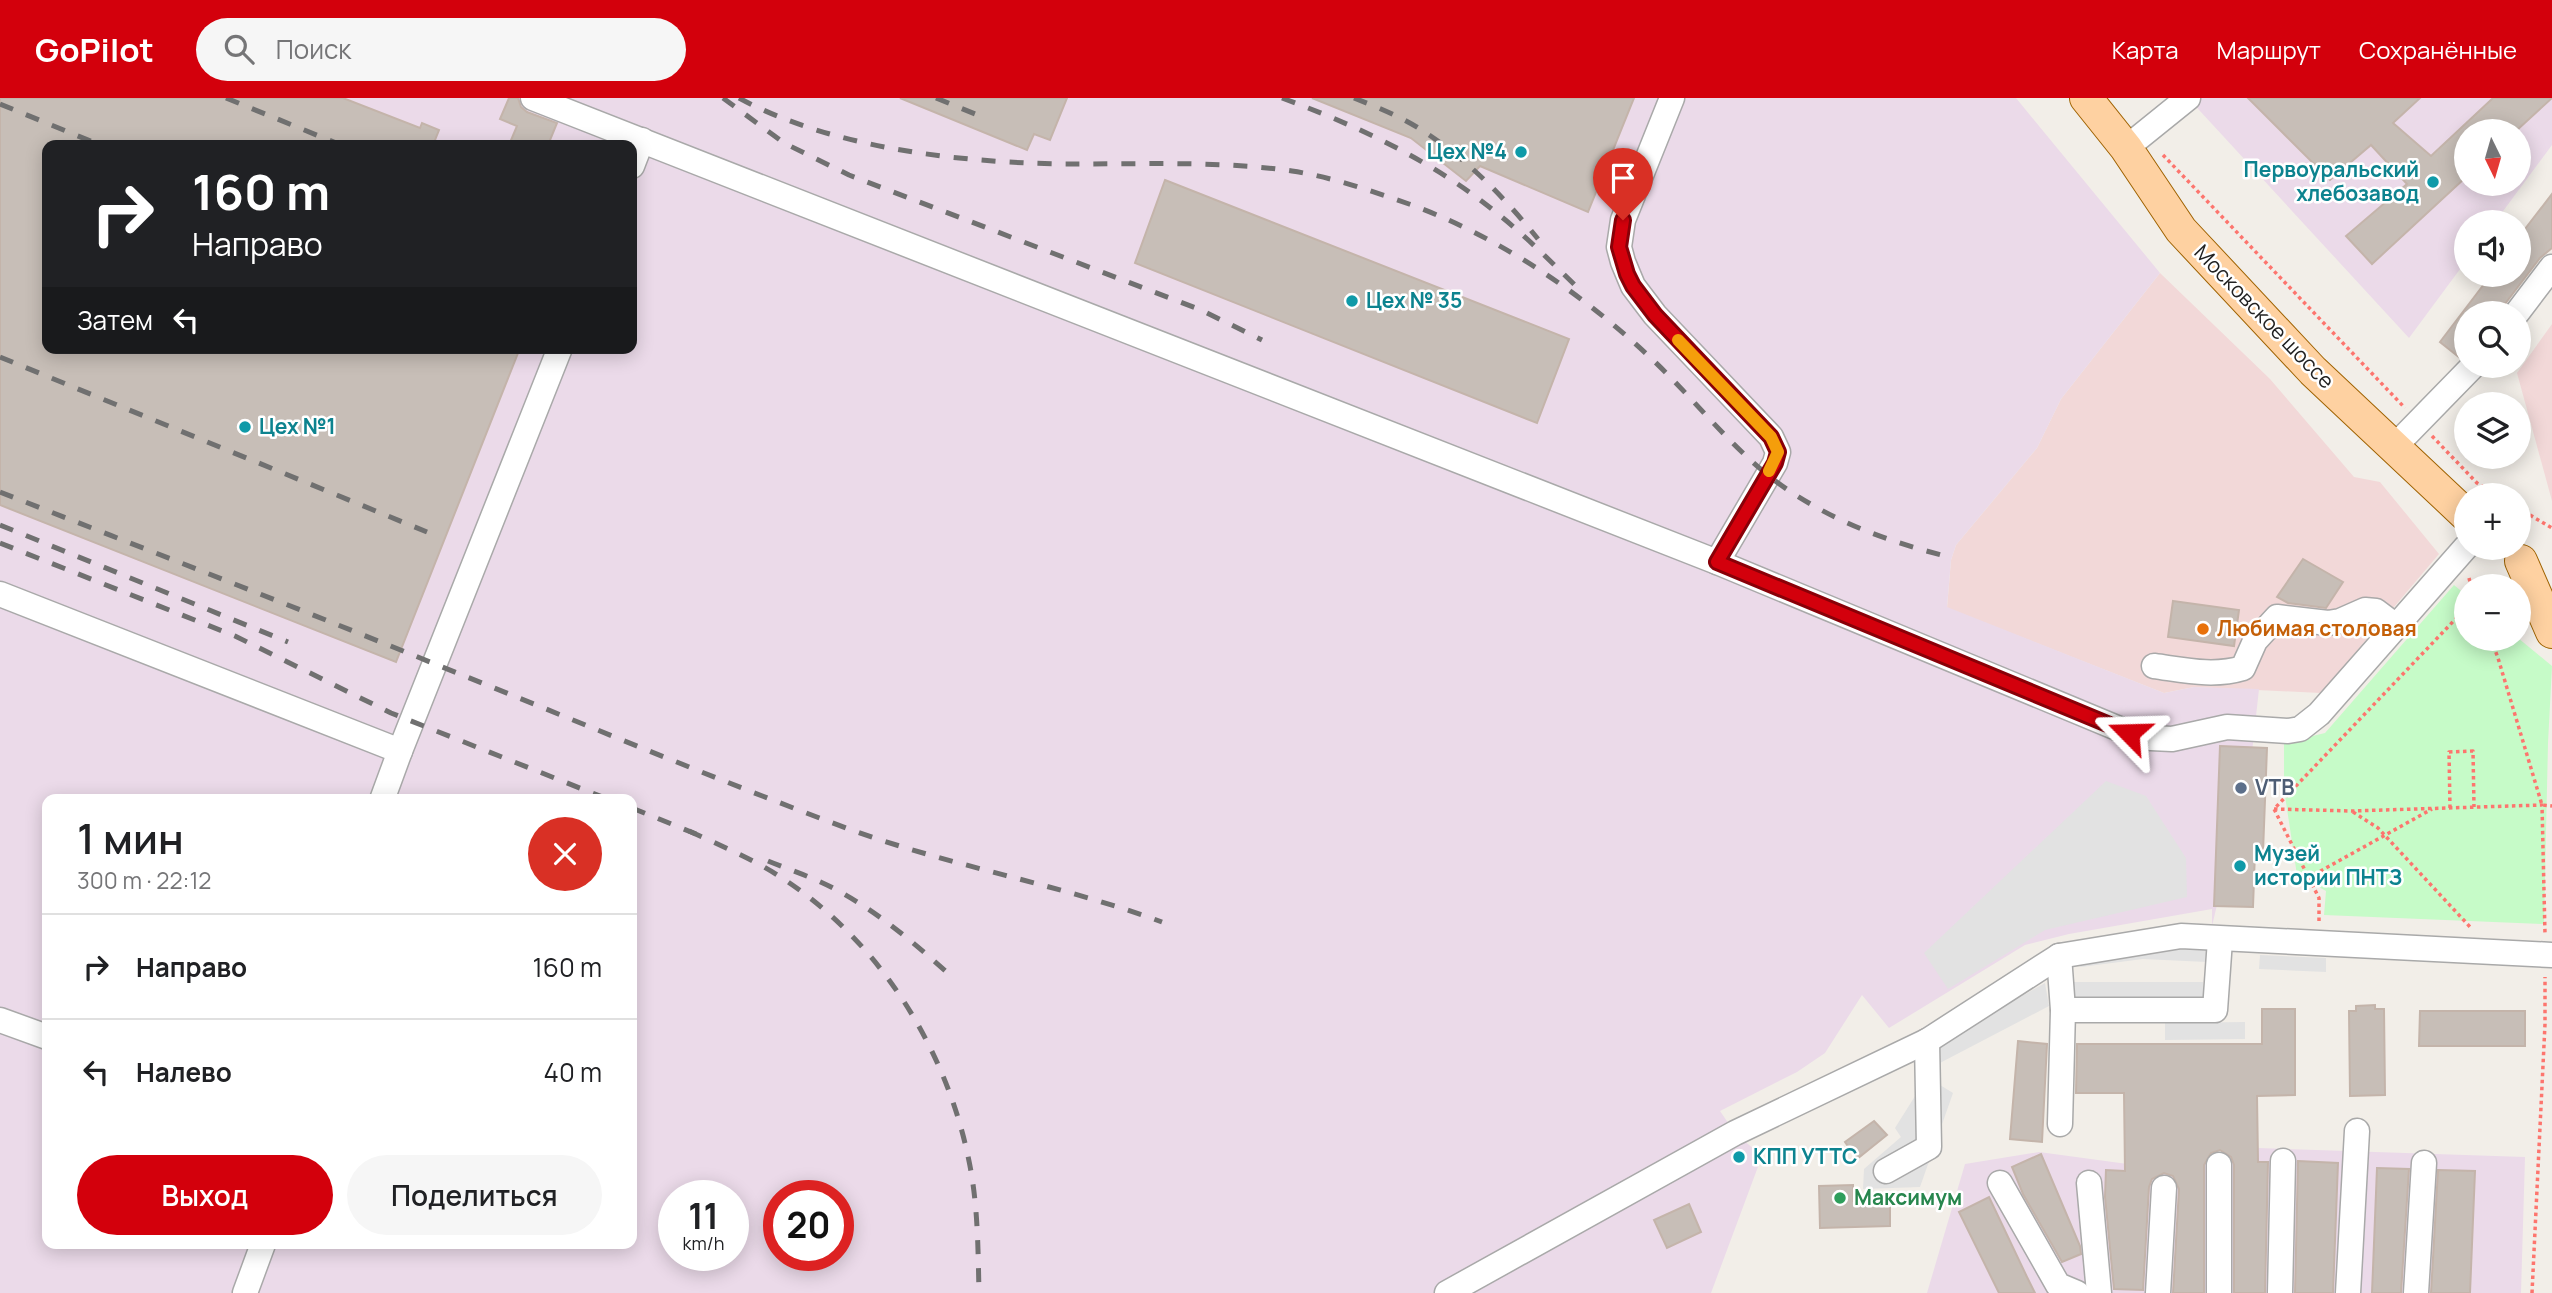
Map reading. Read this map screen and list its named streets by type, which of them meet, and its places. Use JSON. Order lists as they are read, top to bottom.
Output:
{
  "streets": {
    "main road": ["Московское шоссе"]
  },
  "places": [
    "Цех №4",
    "Первоуральский хлебозавод",
    "Цех № 35",
    "Цех №1",
    "Любимая столовая",
    "VTB",
    "Музей истории ПНТЗ",
    "КПП УТТС",
    "Максимум"
  ],
  "north": "bottom",
  "page": {
    "header": "GoPilot",
    "search": "Поиск",
    "nav": ["Карта", "Маршрут", "Сохранённые"],
    "map_buttons": ["+", "−"],
    "turn": ["160 m", "Направо"],
    "then": "Затем",
    "heading": ["1 мин", "300 m · 22:12"],
    "list": [
      {
        "name": "Направо",
        "value": "160 m"
      },
      {
        "name": "Налево",
        "value": "40 m"
      }
    ],
    "buttons": ["Выход", "Поделиться"],
    "speed": "11 km/h",
    "limit": "20"
  }
}
